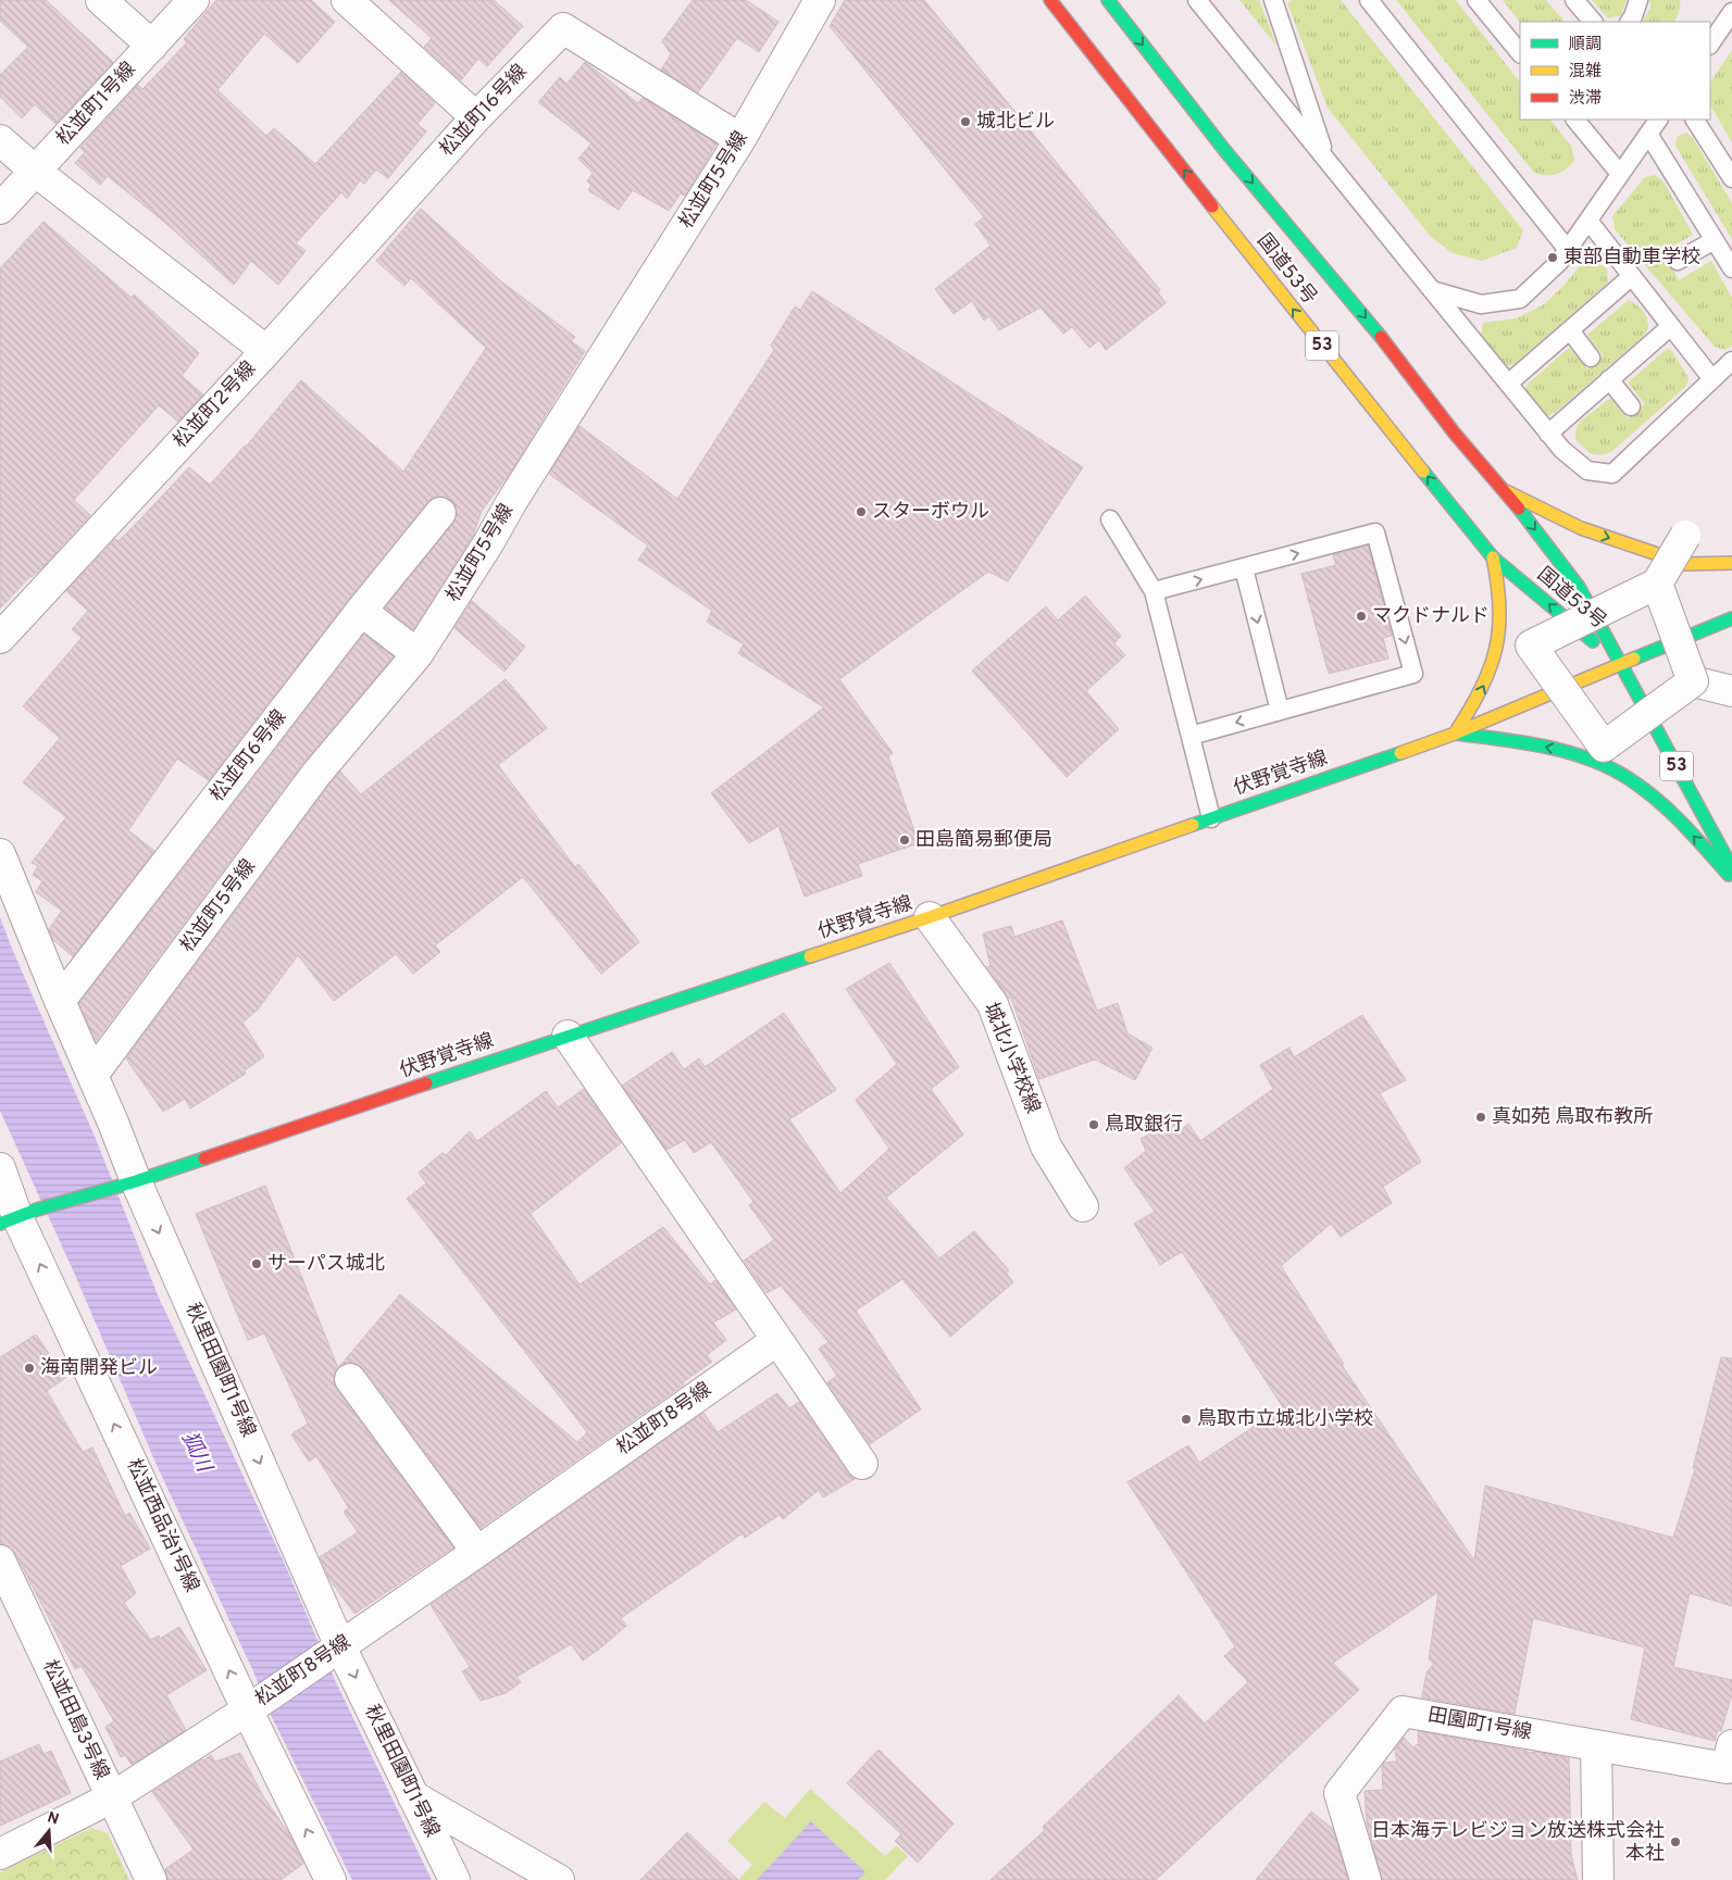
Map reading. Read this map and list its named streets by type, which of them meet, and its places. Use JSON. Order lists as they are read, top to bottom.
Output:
{
  "streets": {
    "main road": ["国道53号", "53", "伏野覚寺線"],
    "street": [
      "松並町1号線",
      "松並町16号線",
      "松並町5号線",
      "松並町2号線",
      "松並町6号線",
      "城北小学校線",
      "秋里田園町1号線",
      "松並町8号線",
      "松並西品治1号線",
      "松並田島3号線",
      "田園町1号線"
    ]
  },
  "crossings": [
    ["松並町1号線", "松並町2号線"],
    ["松並町16号線", "松並町5号線"],
    ["松並町16号線", "松並町2号線"],
    ["松並町5号線", "秋里田園町1号線"],
    ["国道53号", "伏野覚寺線"],
    ["松並町6号線", "秋里田園町1号線"],
    ["伏野覚寺線", "城北小学校線"],
    ["伏野覚寺線", "秋里田園町1号線"],
    ["伏野覚寺線", "松並西品治1号線"],
    ["秋里田園町1号線", "松並町8号線"],
    ["松並町8号線", "松並西品治1号線"],
    ["松並町8号線", "松並田島3号線"]
  ],
  "one_way": ["松並西品治1号線"],
  "water": ["狐川"],
  "places": [
    "城北ビル",
    "東部自動車学校",
    "スターボウル",
    "マクドナルド",
    "田島簡易郵便局",
    "真如苑 鳥取布教所",
    "鳥取銀行",
    "サーパス城北",
    "海南開発ビル",
    "鳥取市立城北小学校",
    "日本海テレビジョン放送株式会社 本社"
  ],
  "legend": ["順調", "混雑", "渋滞"],
  "north": "top"
}
